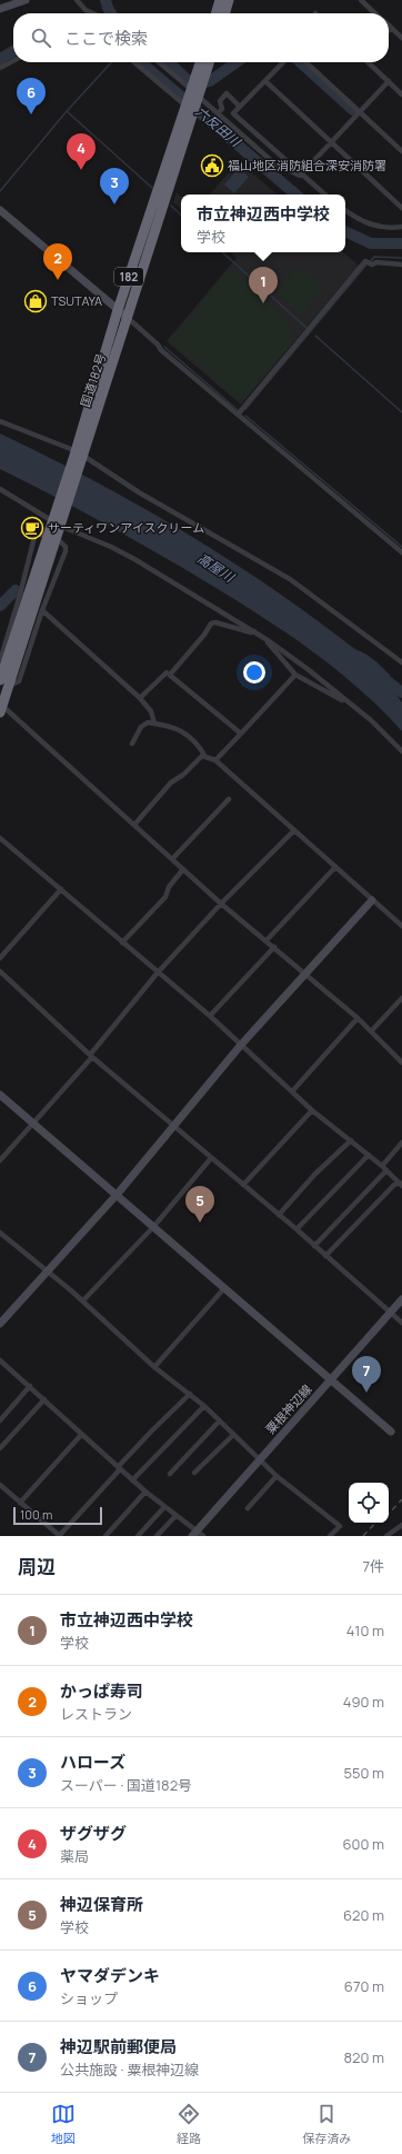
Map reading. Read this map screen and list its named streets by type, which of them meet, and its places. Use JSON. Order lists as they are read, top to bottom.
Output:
{
  "streets": {
    "highway": ["182", "国道182号"],
    "street": ["粟根神辺線"]
  },
  "water": ["六反田川", "高屋川"],
  "places": {
    "public building": ["福山地区消防組合深安消防署"],
    "shop": ["TSUTAYA"],
    "cafe": ["サーティワンアイスクリーム"]
  },
  "scale_bar": "100 m",
  "page": {
    "search": "ここで検索",
    "pins": [
      "6",
      "4",
      "3",
      "2",
      "1",
      "5",
      "7"
    ],
    "popup": ["市立神辺西中学校", "学校"],
    "scale": "100 m",
    "heading": ["周辺", "7件"],
    "list": [
      {
        "mark": "1",
        "name": "市立神辺西中学校",
        "note": "学校",
        "value": "410 m"
      },
      {
        "mark": "2",
        "name": "かっぱ寿司",
        "note": "レストラン",
        "value": "490 m"
      },
      {
        "mark": "3",
        "name": "ハローズ",
        "note": "スーパー · 国道182号",
        "value": "550 m"
      },
      {
        "mark": "4",
        "name": "ザグザグ",
        "note": "薬局",
        "value": "600 m"
      },
      {
        "mark": "5",
        "name": "神辺保育所",
        "note": "学校",
        "value": "620 m"
      },
      {
        "mark": "6",
        "name": "ヤマダデンキ",
        "note": "ショップ",
        "value": "670 m"
      },
      {
        "mark": "7",
        "name": "神辺駅前郵便局",
        "note": "公共施設 · 粟根神辺線",
        "value": "820 m"
      }
    ],
    "nav": ["地図", "経路", "保存済み"]
  }
}
